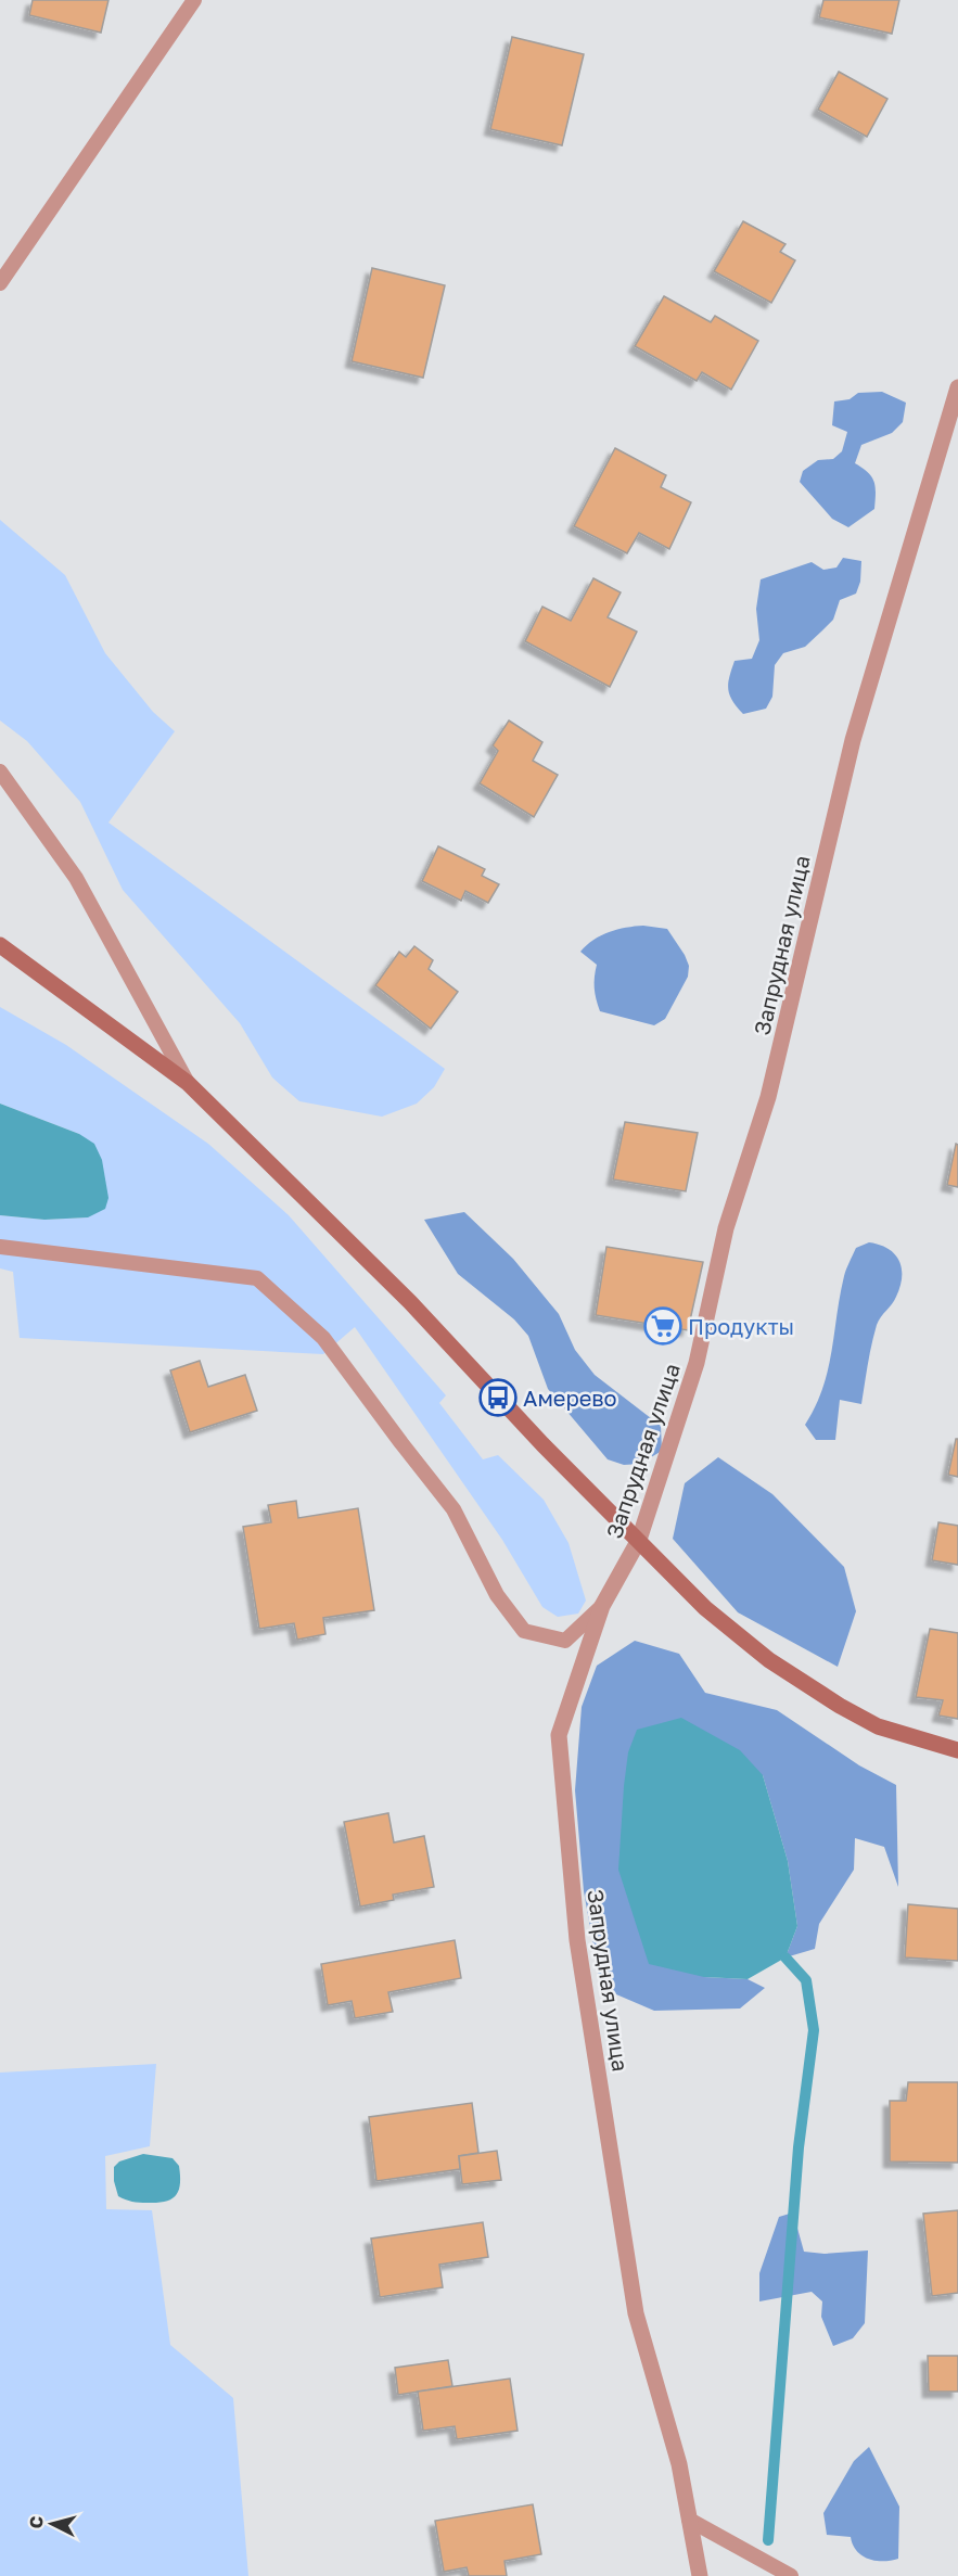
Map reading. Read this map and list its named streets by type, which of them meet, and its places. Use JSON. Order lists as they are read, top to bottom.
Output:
{
  "streets": {
    "street": ["Запрудная улица"]
  },
  "places": {
    "supermarket": ["Продукты"],
    "bus stop": ["Амерево"]
  },
  "north": "left"
}
